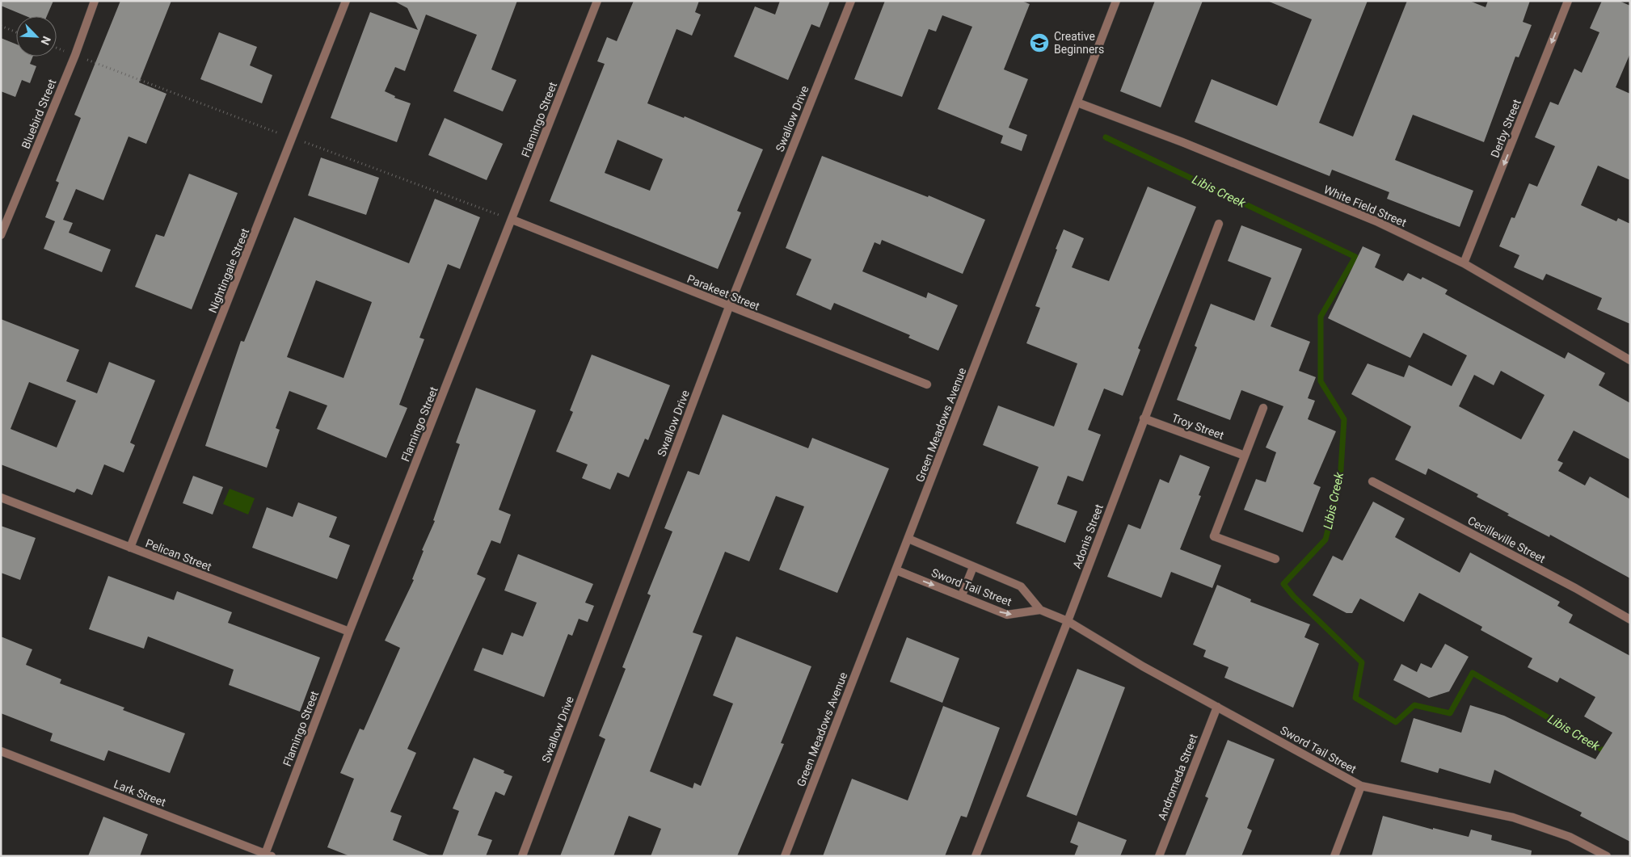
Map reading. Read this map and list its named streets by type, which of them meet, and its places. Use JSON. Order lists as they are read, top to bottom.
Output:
{
  "streets": {
    "street": [
      "Bluebird Street",
      "Swallow Drive",
      "Flamingo Street",
      "Derby Street",
      "White Field Street",
      "Nightingale Street",
      "Parakeet Street",
      "Green Meadows Avenue",
      "Troy Street",
      "Adonis Street",
      "Cecilleville Street",
      "Pelican Street",
      "Sword Tail Street",
      "Andromeda Street",
      "Lark Street"
    ]
  },
  "crossings": [
    ["Swallow Drive", "Parakeet Street"],
    ["Flamingo Street", "Parakeet Street"],
    ["Flamingo Street", "Pelican Street"],
    ["Flamingo Street", "Lark Street"],
    ["Derby Street", "White Field Street"],
    ["White Field Street", "Green Meadows Avenue"],
    ["Nightingale Street", "Pelican Street"],
    ["Green Meadows Avenue", "Sword Tail Street"],
    ["Troy Street", "Adonis Street"],
    ["Adonis Street", "Sword Tail Street"],
    ["Sword Tail Street", "Andromeda Street"]
  ],
  "one_way": ["Derby Street"],
  "water": ["Libis Creek"],
  "places": {
    "school or university": ["Creative Beginners"]
  },
  "north": "bottom right"
}
